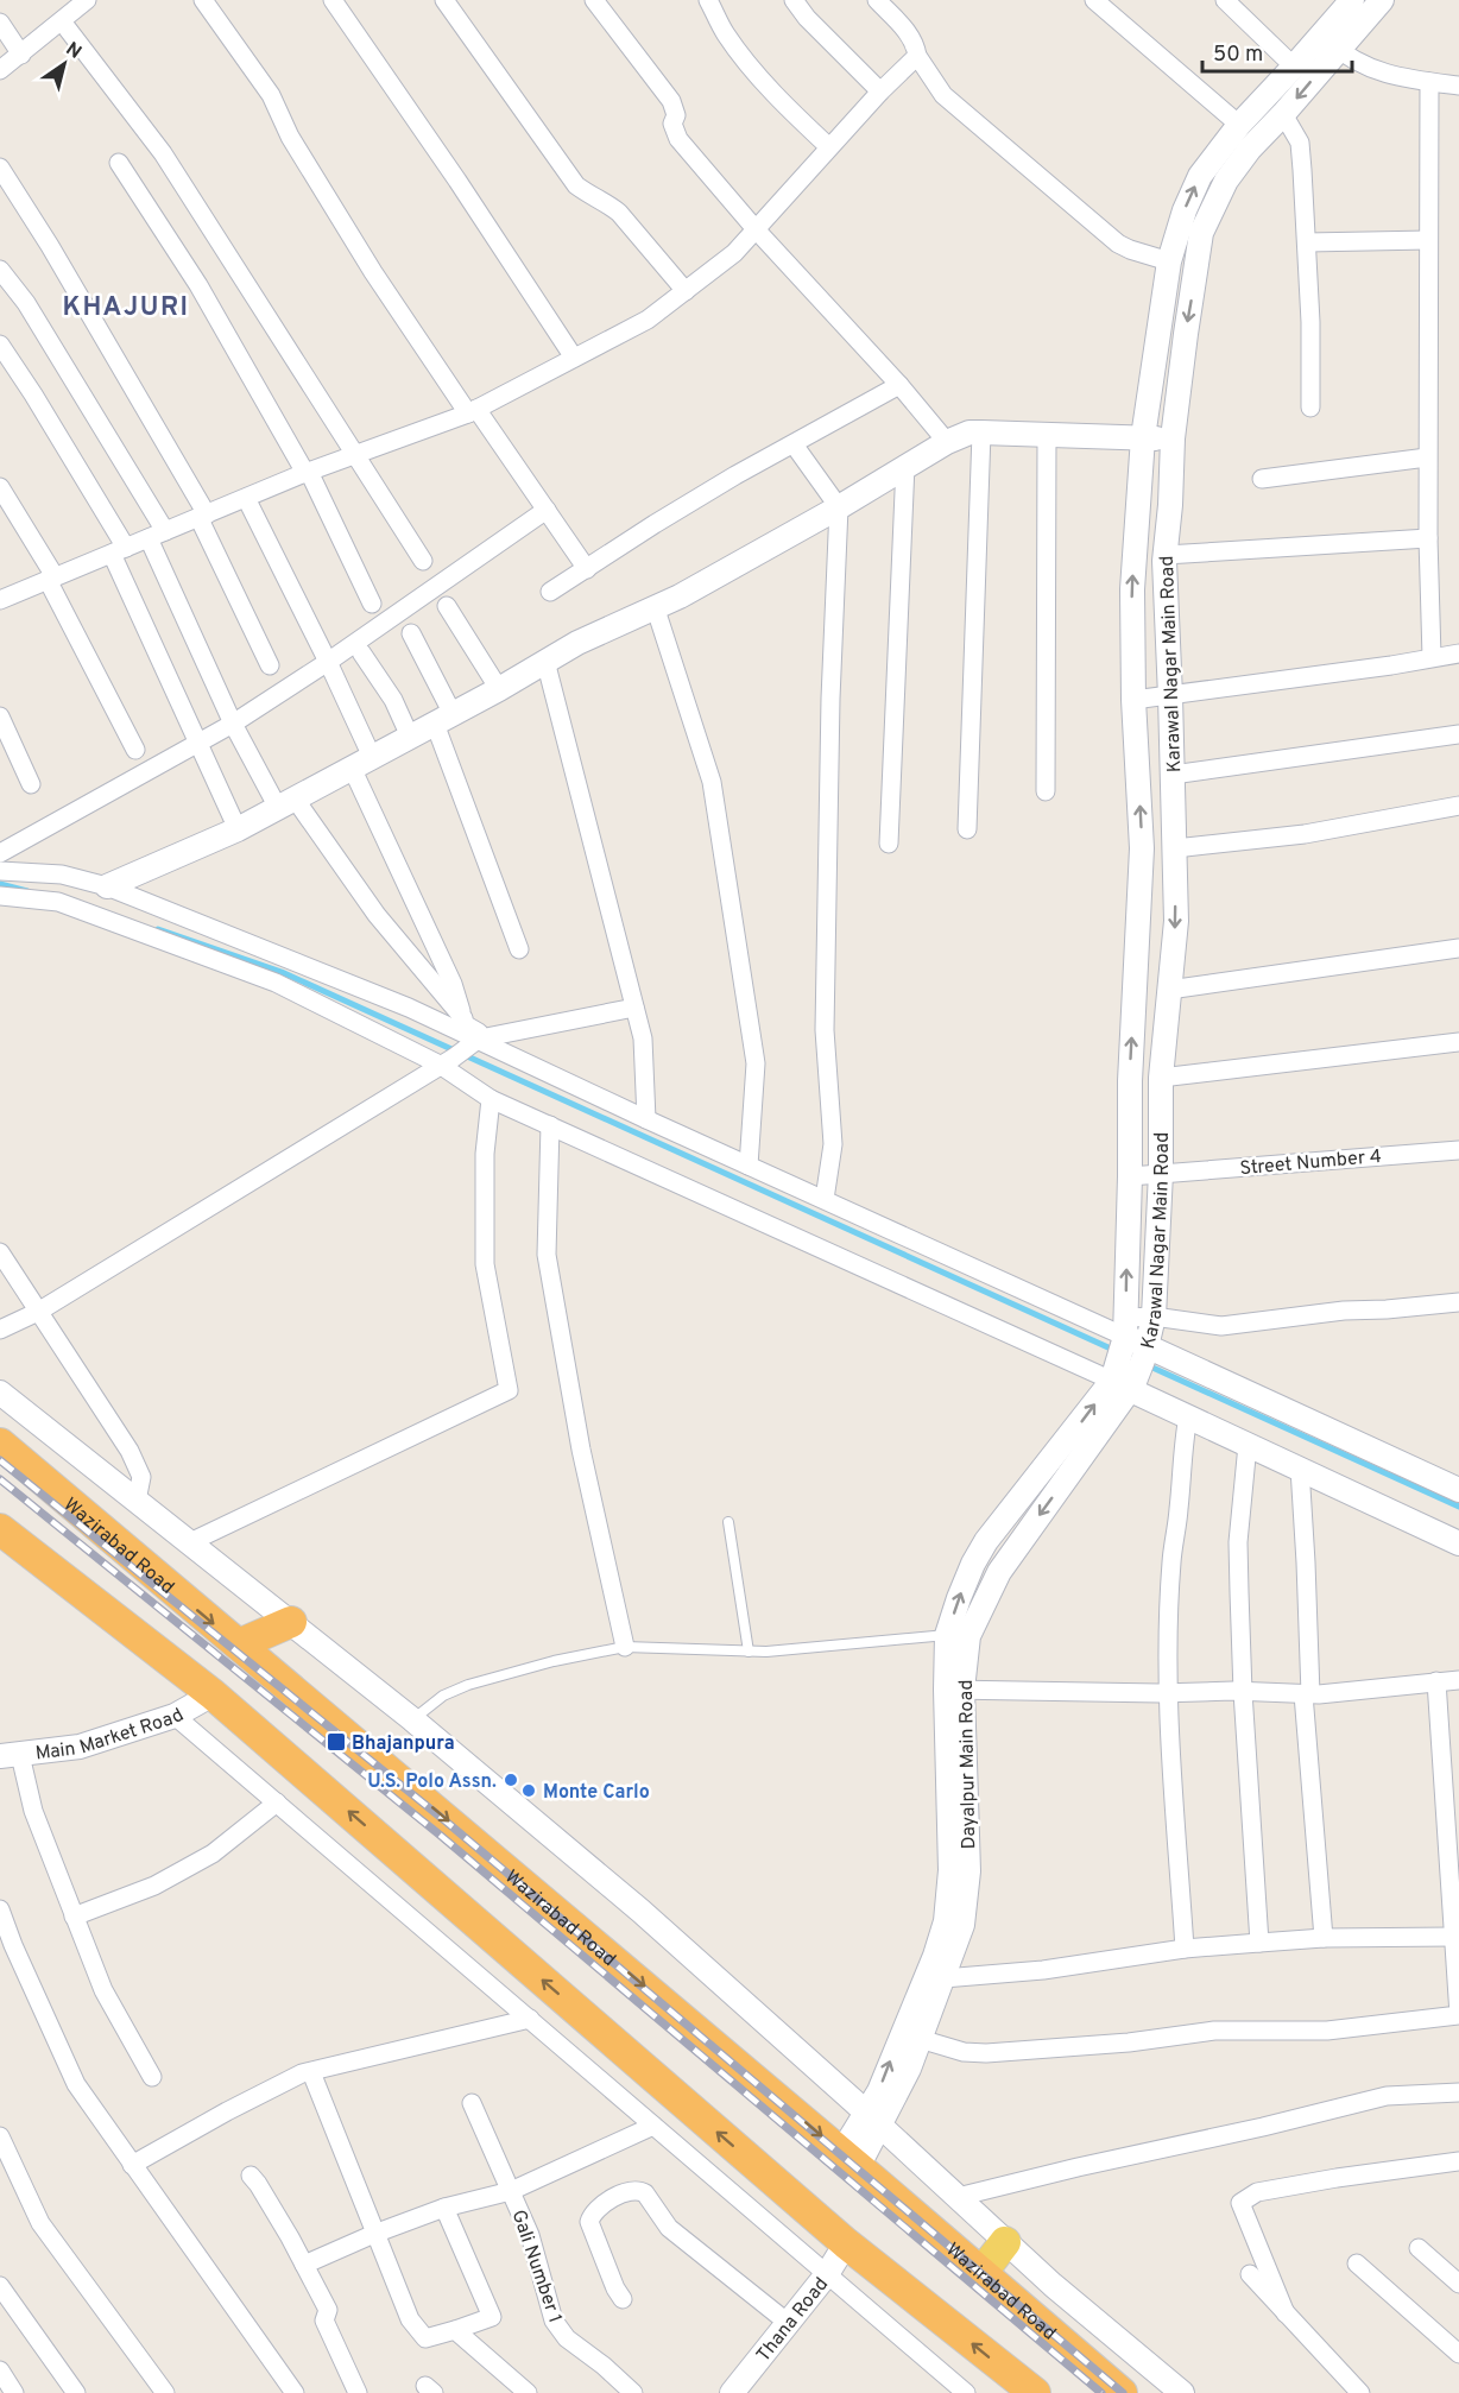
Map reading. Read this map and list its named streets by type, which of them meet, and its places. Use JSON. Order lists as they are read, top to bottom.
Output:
{
  "streets": {
    "highway": ["Wazirabad Road"],
    "street": [
      "Karawal Nagar Main Road",
      "Street Number 4",
      "Main Market Road",
      "Dayalpur Main Road",
      "Gali Number 1",
      "Thana Road"
    ]
  },
  "crossings": [
    ["Karawal Nagar Main Road", "Street Number 4"],
    ["Karawal Nagar Main Road", "Dayalpur Main Road"],
    ["Wazirabad Road", "Dayalpur Main Road"]
  ],
  "districts": ["KHAJURI"],
  "places": {
    "transit": ["Bhajanpura"],
    "other": ["U.S. Polo Assn.", "Monte Carlo"]
  },
  "scale_bar": "50 m",
  "north": "top right"
}
